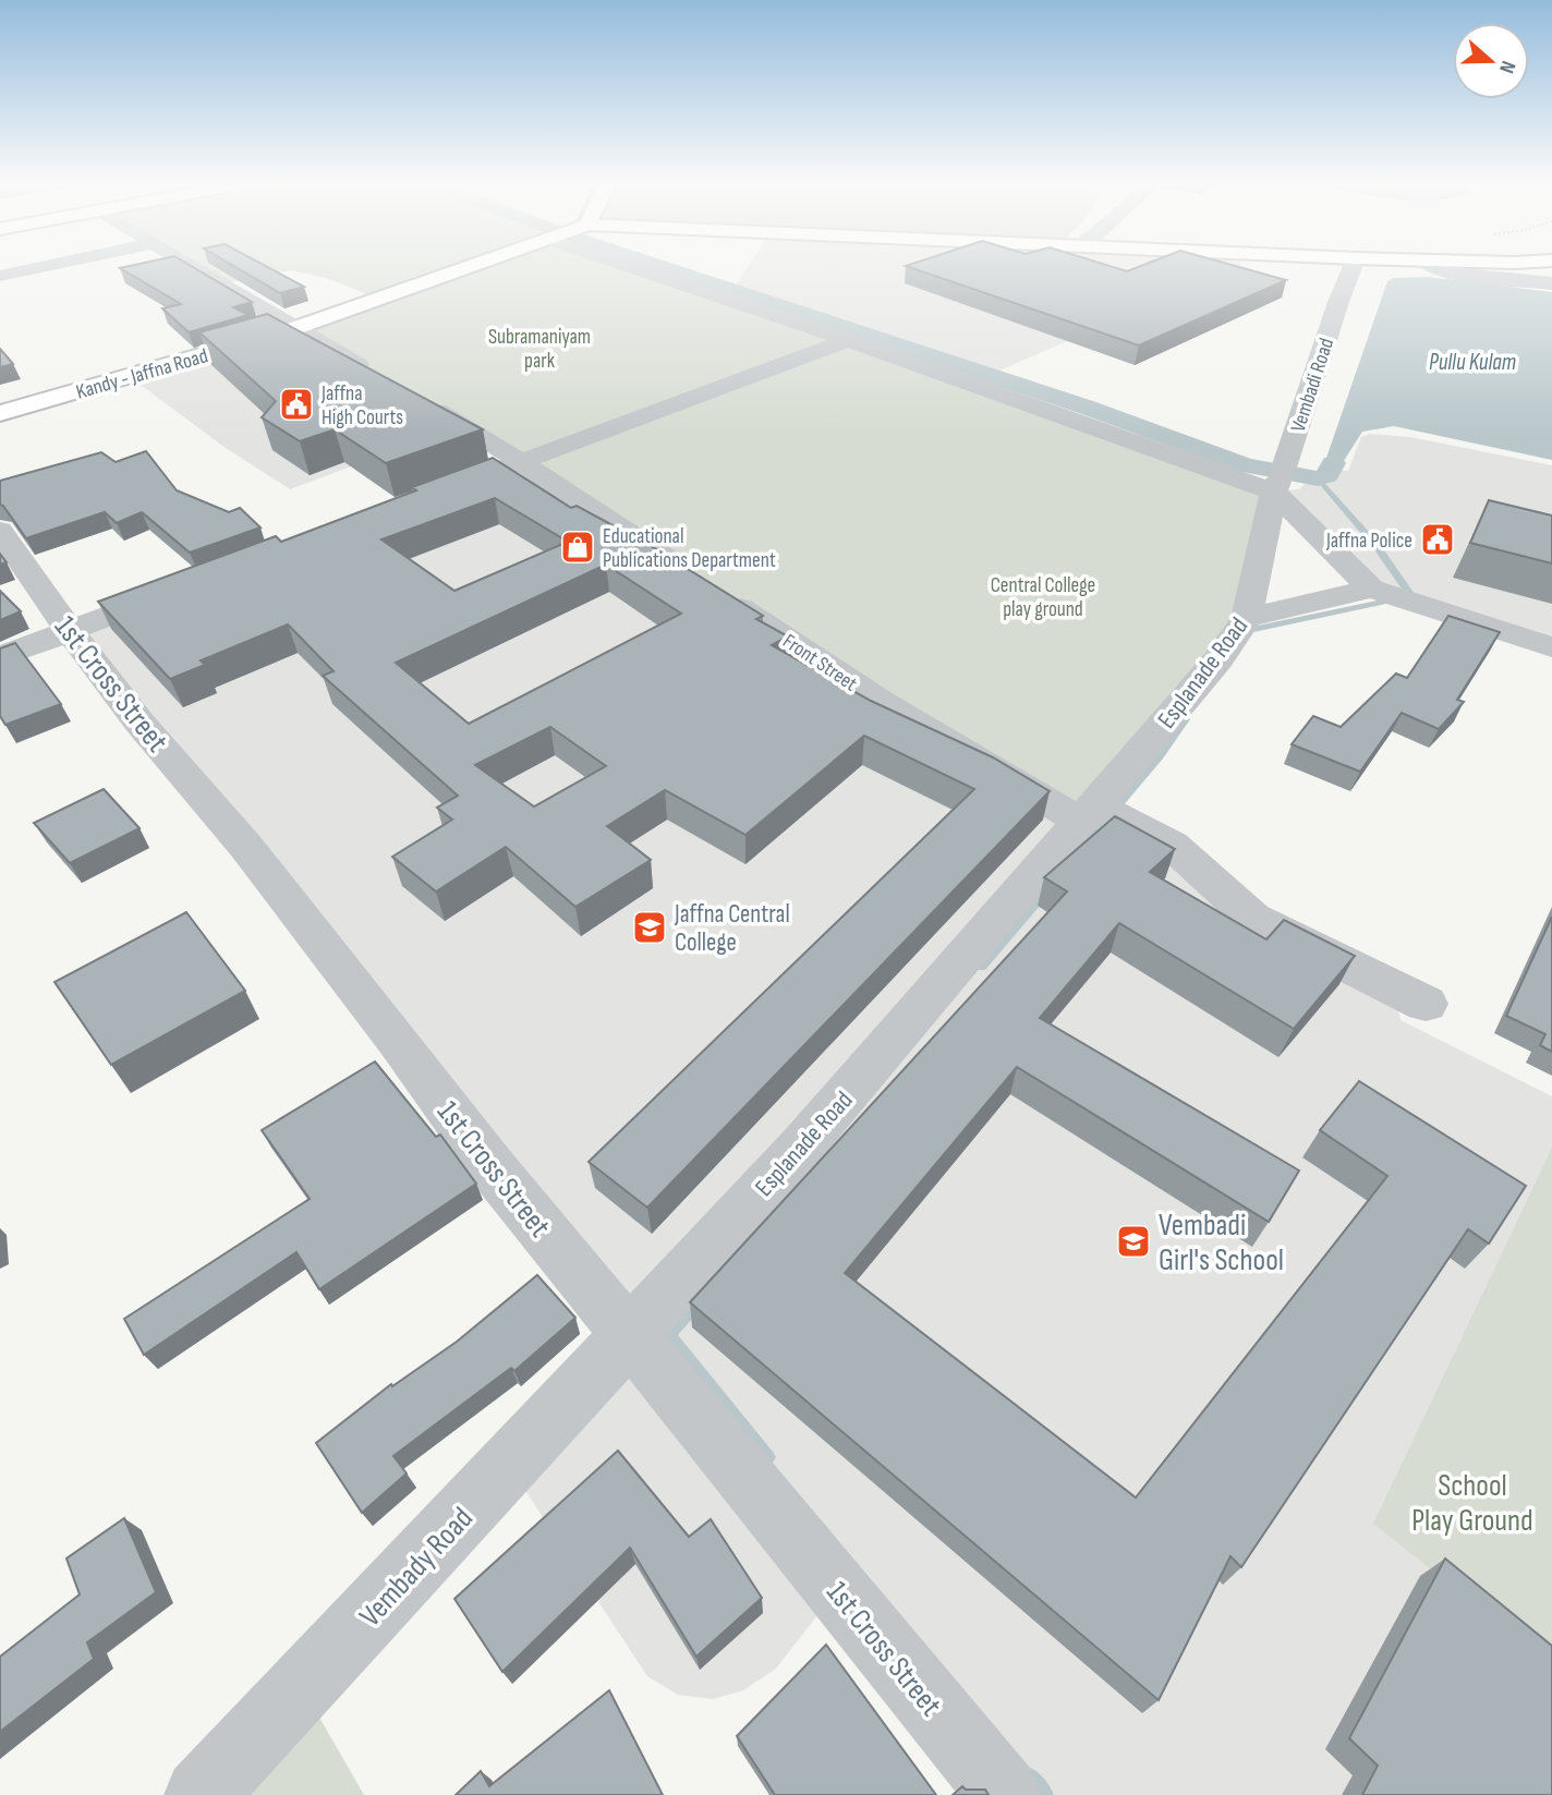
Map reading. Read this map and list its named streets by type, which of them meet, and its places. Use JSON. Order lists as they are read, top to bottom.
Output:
{
  "streets": {
    "main road": ["Kandy - Jaffna Road"],
    "street": [
      "Vembadi Road",
      "Front Street",
      "Esplanade Road",
      "1st Cross Street",
      "Vembady Road"
    ]
  },
  "crossings": [
    ["Kandy - Jaffna Road", "Front Street"],
    ["Vembadi Road", "Esplanade Road"],
    ["Front Street", "Esplanade Road"],
    ["Esplanade Road", "1st Cross Street"],
    ["Esplanade Road", "Vembady Road"],
    ["1st Cross Street", "Vembady Road"]
  ],
  "water": ["Pullu Kulam"],
  "parks": ["Subramaniyam park", "Central College play ground", "School Play Ground"],
  "places": {
    "public building": ["Jaffna High Courts", "Jaffna Police"],
    "shop": ["Educational Publications Department"],
    "school or university": ["Jaffna Central College", "Vembadi Girl's School"]
  },
  "north": "right"
}
